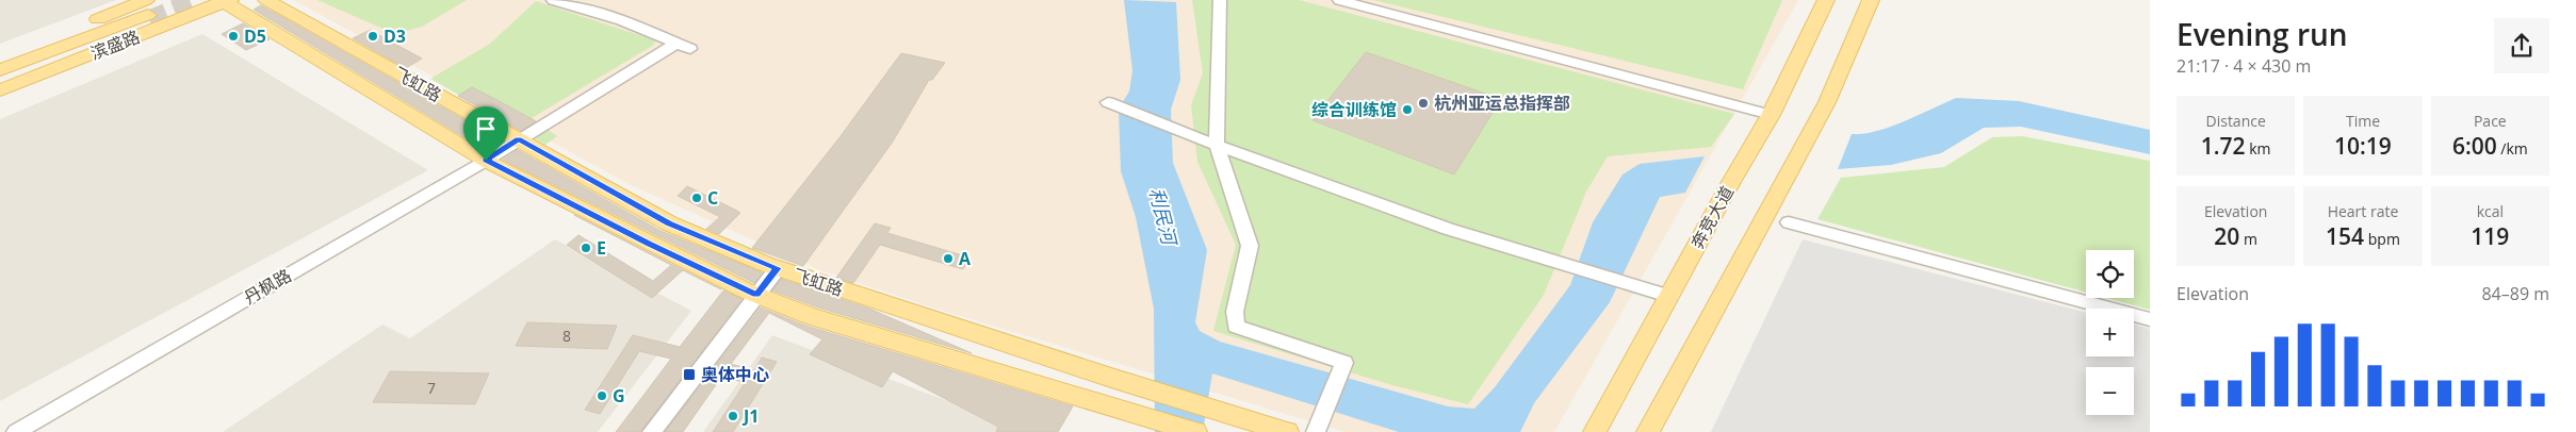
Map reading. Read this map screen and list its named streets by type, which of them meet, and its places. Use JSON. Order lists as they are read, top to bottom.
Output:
{
  "streets": {
    "main road": ["滨盛路", "飞虹路", "奔竞大道"],
    "street": ["丹枫路"]
  },
  "crossings": [
    ["滨盛路", "飞虹路"],
    ["飞虹路", "丹枫路"]
  ],
  "water": ["利民河"],
  "places": {
    "other": [
      "D5",
      "D3",
      "杭州亚运总指挥部",
      "综合训练馆",
      "C",
      "E",
      "A",
      "G",
      "J1"
    ],
    "transit": ["奥体中心"]
  },
  "house_numbers": ["8", "7"],
  "page": {
    "heading": ["Evening run", "21:17 · 4 × 430 m"],
    "stats": [
      ["Distance", "1.72 km"],
      ["Time", "10:19"],
      ["Pace", "6:00 /km"],
      ["Elevation", "20 m"],
      ["Heart rate", "154 bpm"],
      ["kcal", "119"]
    ],
    "map_buttons": ["+", "−"],
    "chart": ["Elevation", "84–89 m"]
  }
}
